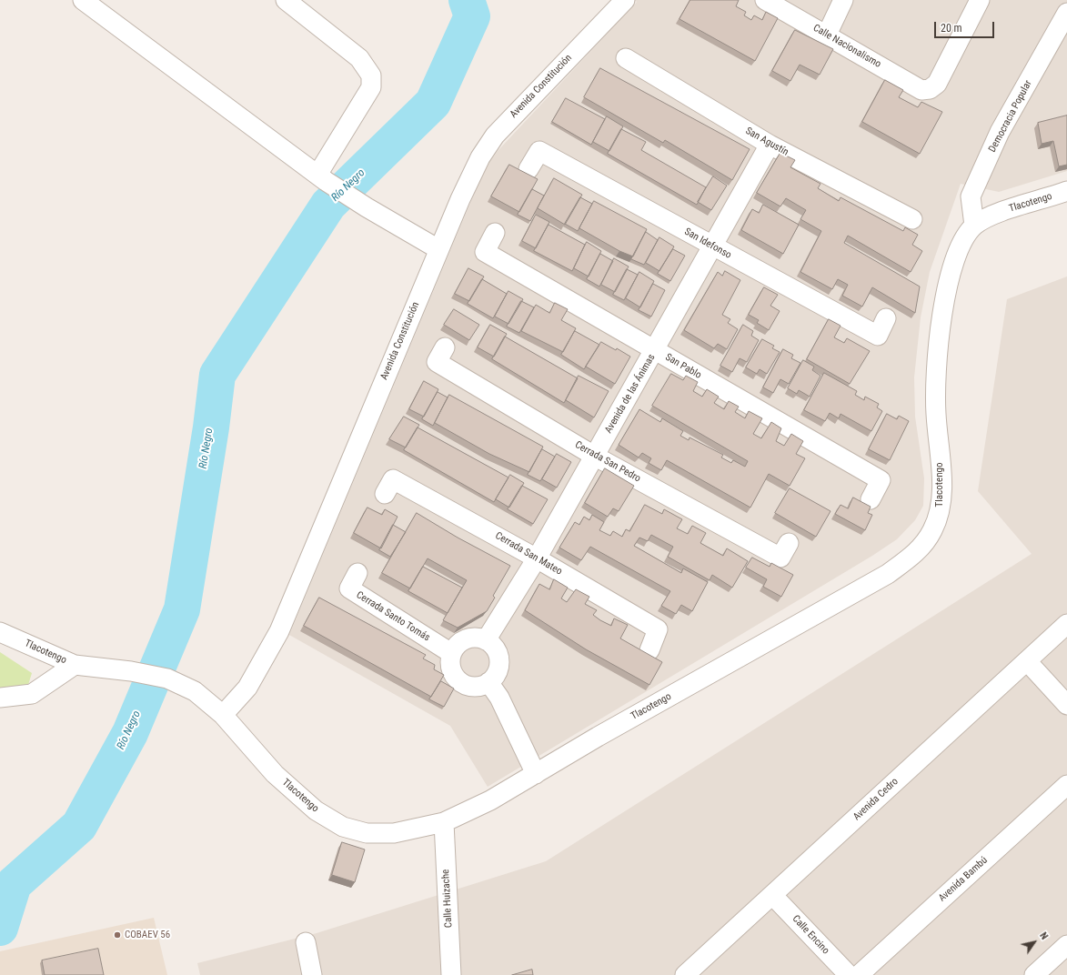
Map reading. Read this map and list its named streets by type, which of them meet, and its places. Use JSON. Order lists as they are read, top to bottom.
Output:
{
  "streets": {
    "street": [
      "Calle Nacionalismo",
      "Avenida Constitución",
      "Democracia Popular",
      "San Agustín",
      "Tlacotengo",
      "San Idefonso",
      "San Pablo",
      "Avenida de las Ánimas",
      "Cerrada San Pedro",
      "Cerrada San Mateo",
      "Cerrada Santo Tomás",
      "Avenida Cedro",
      "Avenida Bambú",
      "Calle Huizache",
      "Calle Encino"
    ]
  },
  "crossings": [
    ["Avenida Constitución", "Tlacotengo"],
    ["Democracia Popular", "Tlacotengo"],
    ["San Agustín", "Avenida de las Ánimas"],
    ["Tlacotengo", "Calle Huizache"],
    ["San Idefonso", "Avenida de las Ánimas"],
    ["San Pablo", "Avenida de las Ánimas"],
    ["Avenida de las Ánimas", "Cerrada San Pedro"],
    ["Avenida de las Ánimas", "Cerrada San Mateo"],
    ["Avenida de las Ánimas", "Cerrada Santo Tomás"],
    ["Avenida Cedro", "Calle Encino"]
  ],
  "water": ["Río Negro"],
  "places": ["COBAEV 56"],
  "scale_bar": "20 m",
  "north": "top right"
}
